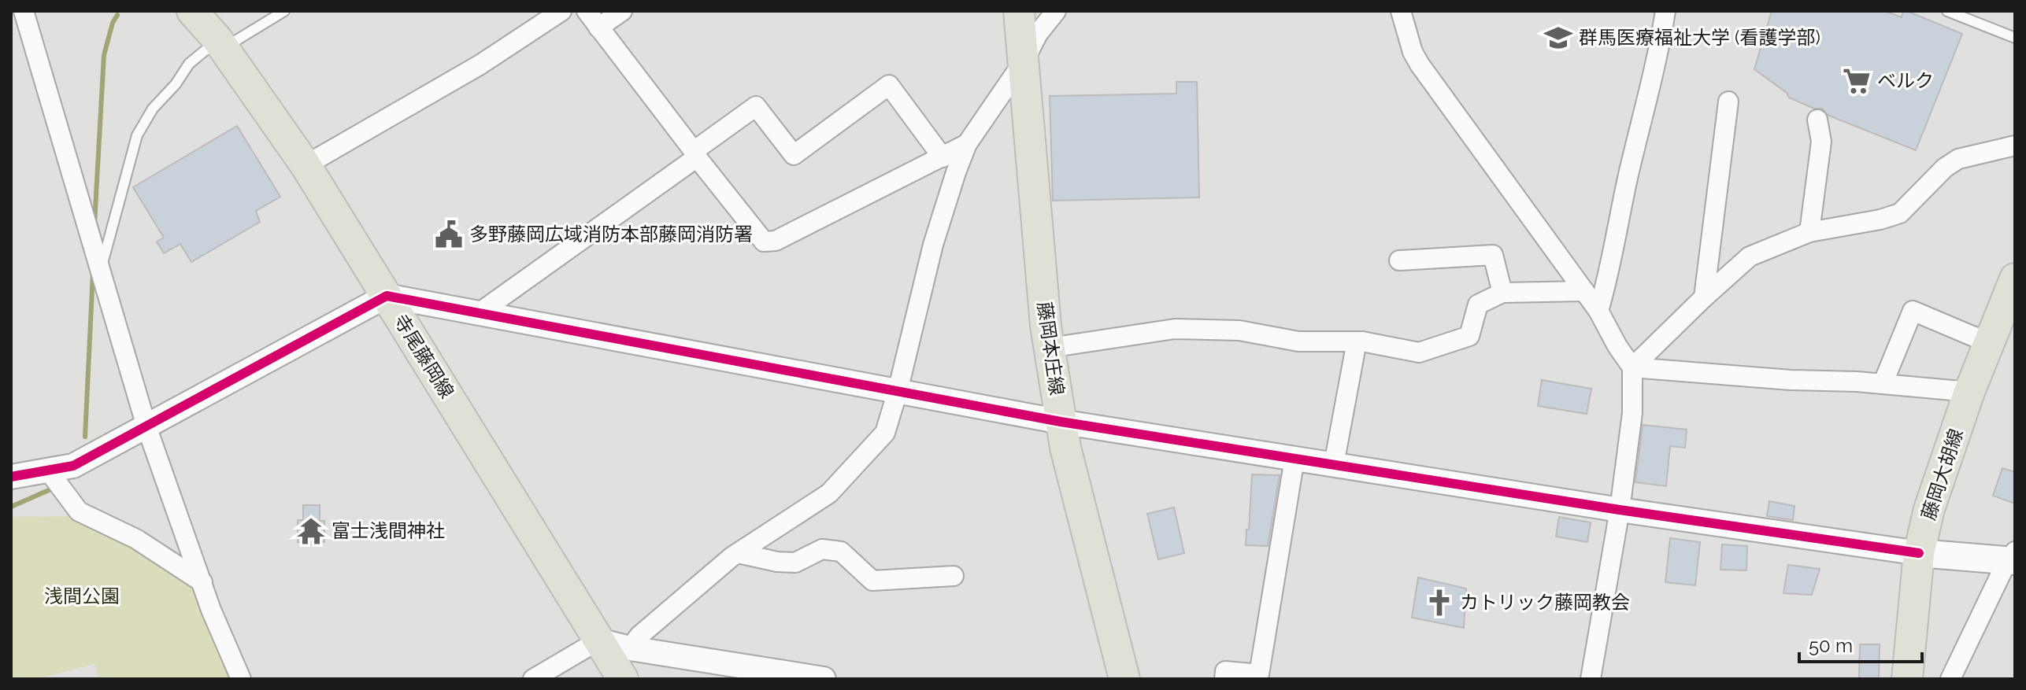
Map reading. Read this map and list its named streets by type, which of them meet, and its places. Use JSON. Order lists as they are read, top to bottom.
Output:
{
  "streets": {
    "main road": ["藤岡本庄線", "寺尾藤岡線", "藤岡大胡線"]
  },
  "parks": ["浅間公園"],
  "places": {
    "school or university": ["群馬医療福祉大学 (看護学部)"],
    "supermarket": ["ベルク"],
    "public building": ["多野藤岡広域消防本部藤岡消防署"],
    "temple": ["富士浅間神社"],
    "church": ["カトリック藤岡教会"]
  },
  "scale_bar": "50 m"
}
